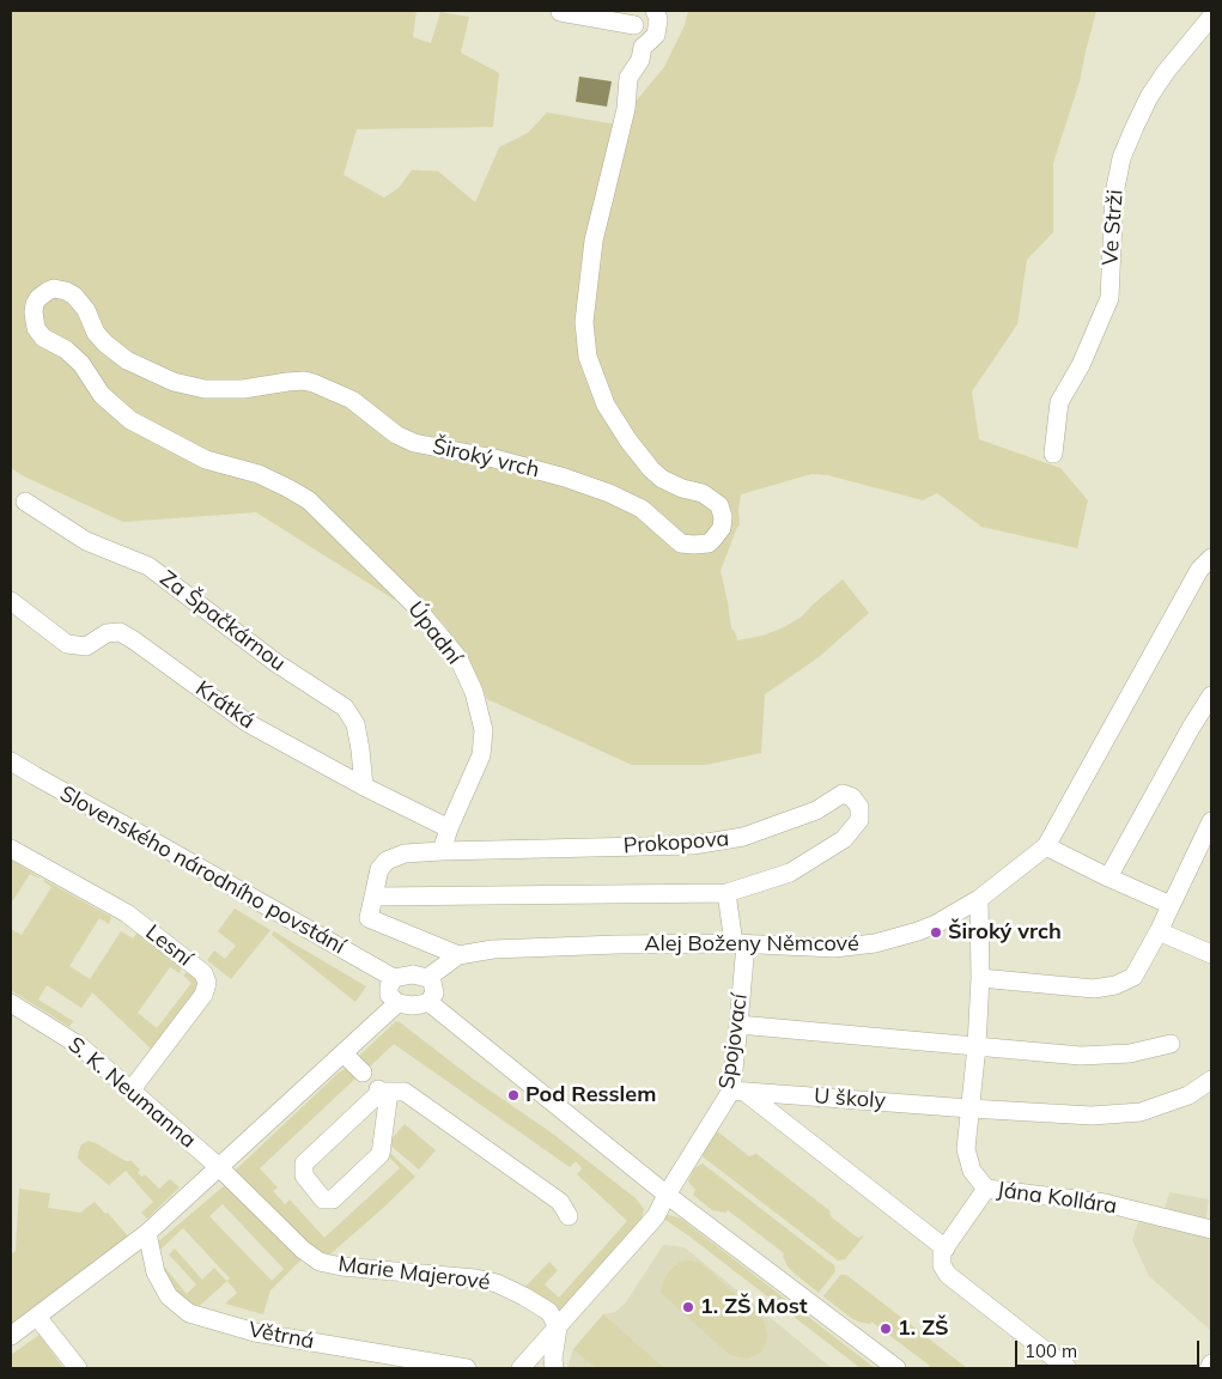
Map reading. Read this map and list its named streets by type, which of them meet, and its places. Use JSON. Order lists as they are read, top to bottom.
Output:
{
  "streets": {
    "street": [
      "Ve Strži",
      "Široký vrch",
      "Za Špačkárnou",
      "Úpadní",
      "Krátká",
      "Prokopova",
      "Slovenského národního povstání",
      "Alej Boženy Němcové",
      "Lesní",
      "Spojovací",
      "S. K. Neumanna",
      "U školy",
      "Jána Kollára",
      "Marie Majerové",
      "Větrná"
    ]
  },
  "crossings": [
    ["Široký vrch", "Úpadní"],
    ["Za Špačkárnou", "Krátká"],
    ["Úpadní", "Krátká"],
    ["Úpadní", "Prokopova"],
    ["Prokopova", "Alej Boženy Němcové"],
    ["Slovenského národního povstání", "Alej Boženy Němcové"],
    ["Alej Boženy Němcové", "Spojovací"],
    ["Alej Boženy Němcové", "Jána Kollára"],
    ["Lesní", "S. K. Neumanna"],
    ["Spojovací", "U školy"],
    ["Spojovací", "Marie Majerové"],
    ["S. K. Neumanna", "Marie Majerové"],
    ["U školy", "Jána Kollára"]
  ],
  "places": [
    "Široký vrch",
    "Pod Resslem",
    "1. ZŠ Most",
    "1. ZŠ"
  ],
  "scale_bar": "100 m"
}
